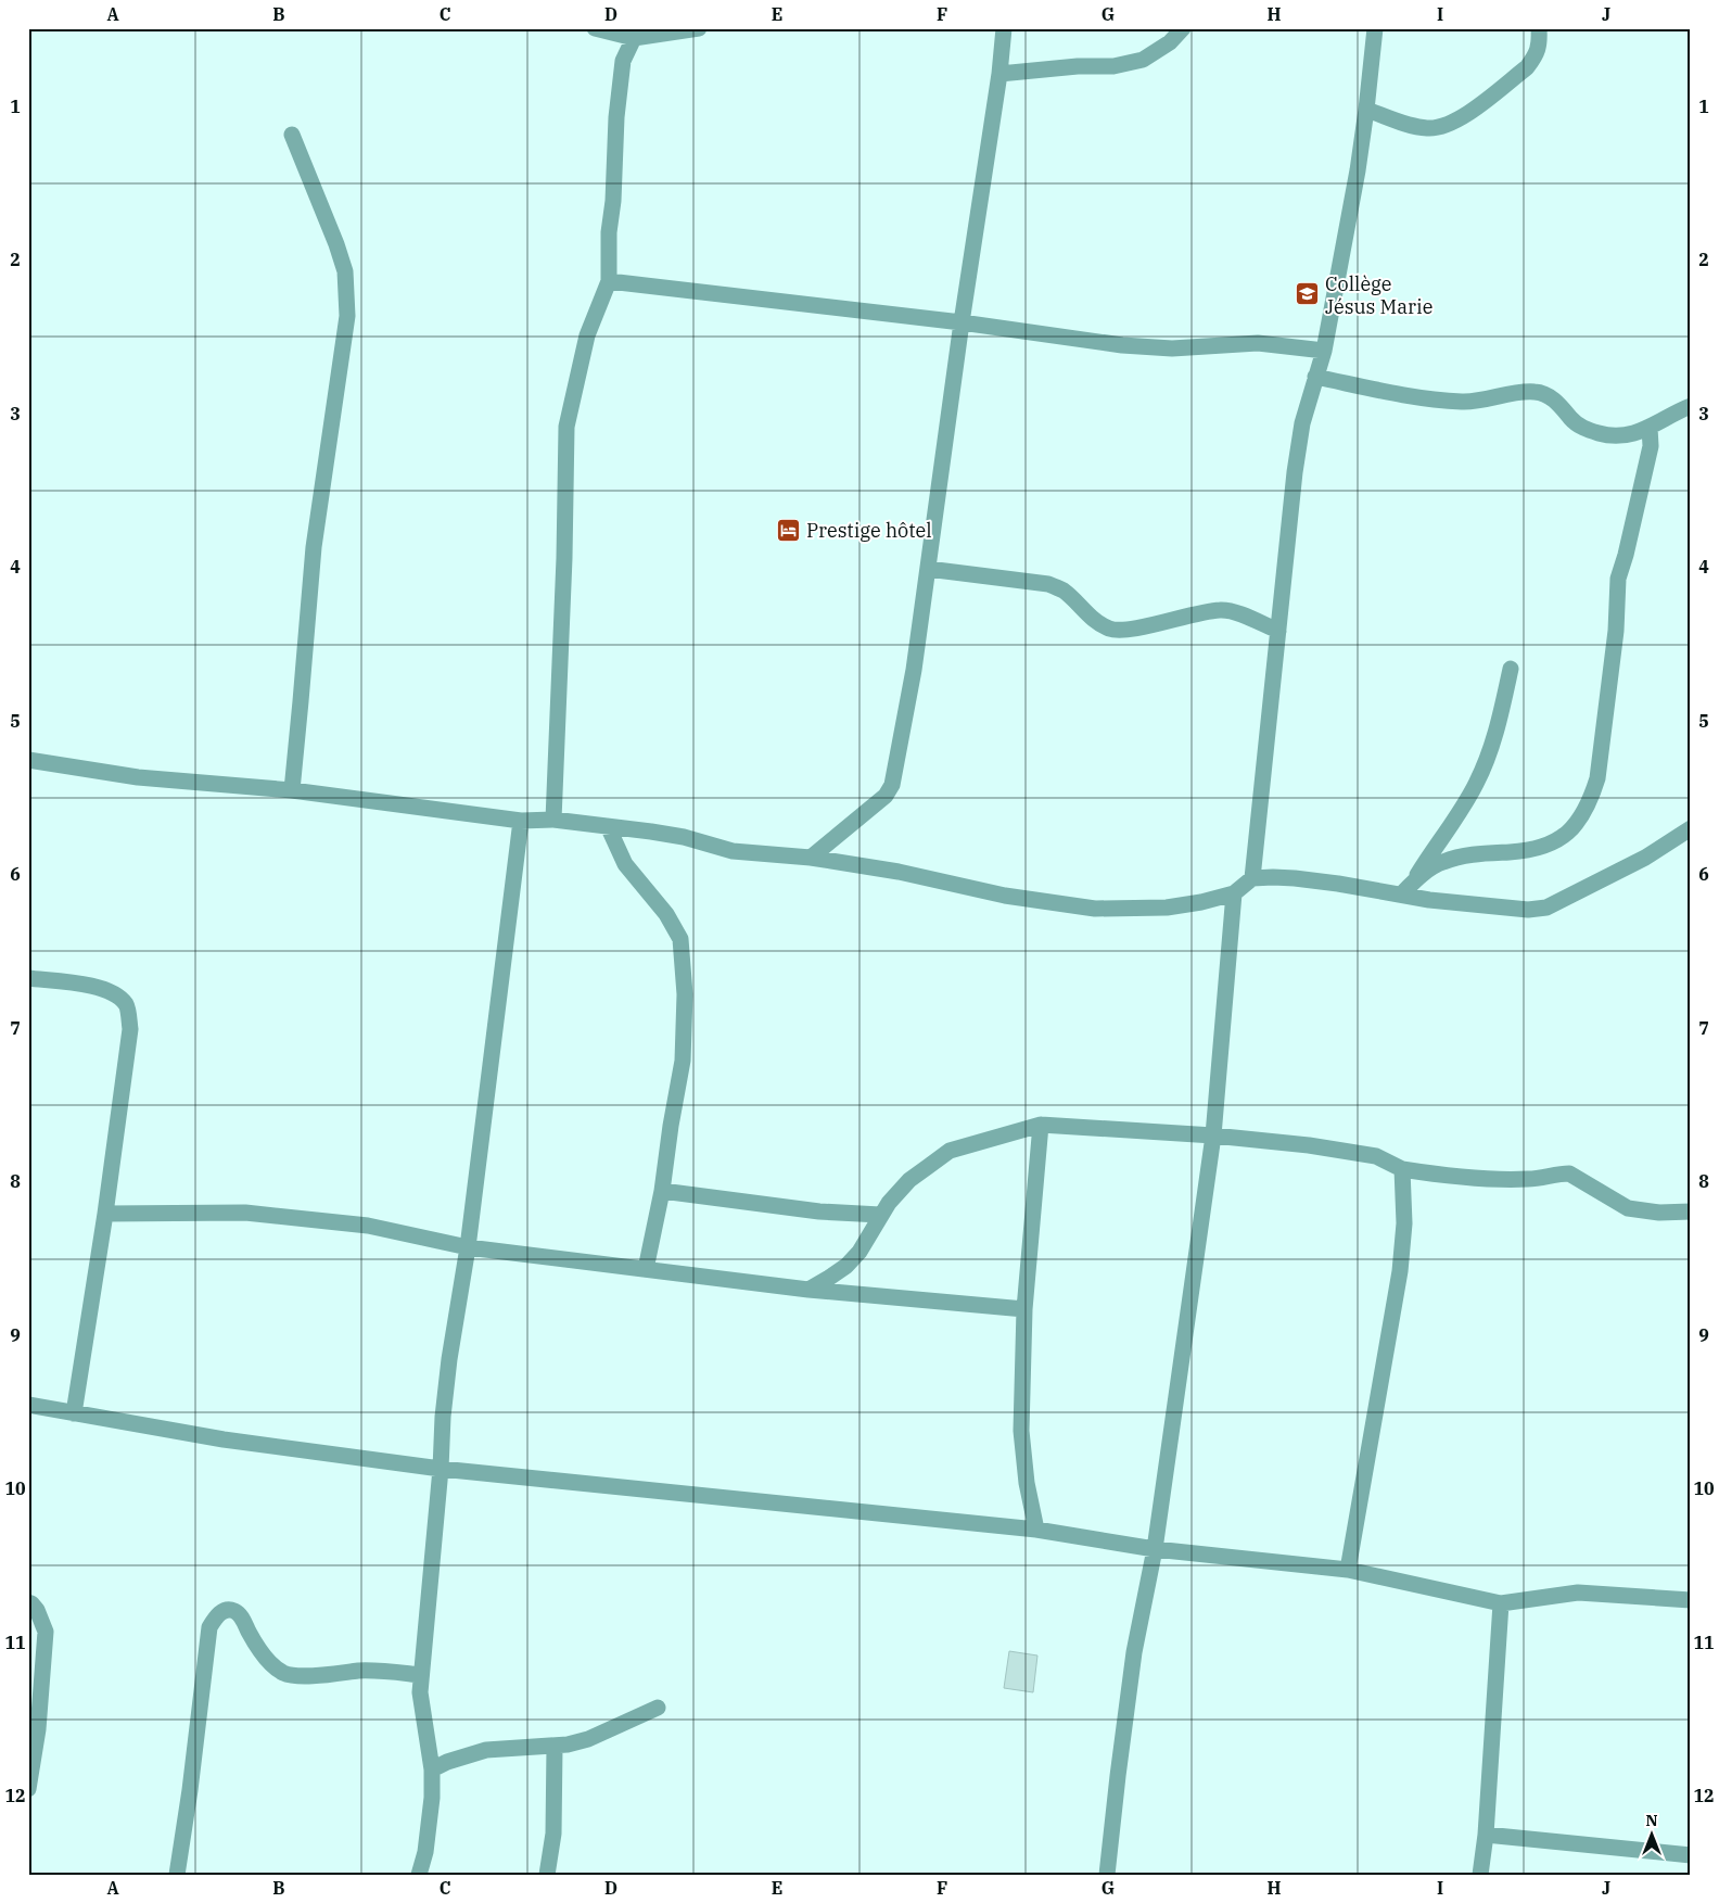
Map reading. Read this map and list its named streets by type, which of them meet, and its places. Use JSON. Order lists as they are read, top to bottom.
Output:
{
  "places": {
    "school or university": ["Collège Jésus Marie"],
    "hotel": ["Prestige hôtel"]
  },
  "north": "top",
  "grid": {
    "columns": [
      "A",
      "B",
      "C",
      "D",
      "E",
      "F",
      "G",
      "H",
      "I",
      "J"
    ],
    "rows": [
      "1",
      "2",
      "3",
      "4",
      "5",
      "6",
      "7",
      "8",
      "9",
      "10",
      "11",
      "12"
    ]
  }
}
